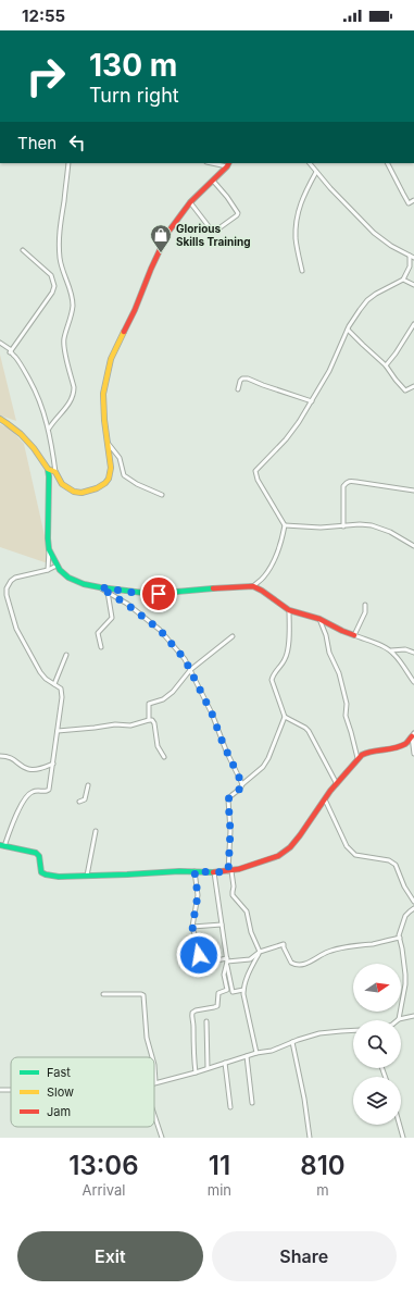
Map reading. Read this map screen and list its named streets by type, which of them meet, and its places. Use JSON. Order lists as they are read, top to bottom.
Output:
{
  "places": {
    "shop": ["Glorious Skills Training"]
  },
  "legend": ["Fast", "Slow", "Jam"],
  "north": "right",
  "page": {
    "status": "12:55",
    "turn": ["130 m", "Turn right"],
    "then": "Then",
    "eta": [
      "13:06",
      "Arrival",
      "11",
      "min",
      "810",
      "m"
    ],
    "buttons": ["Exit", "Share"]
  }
}
